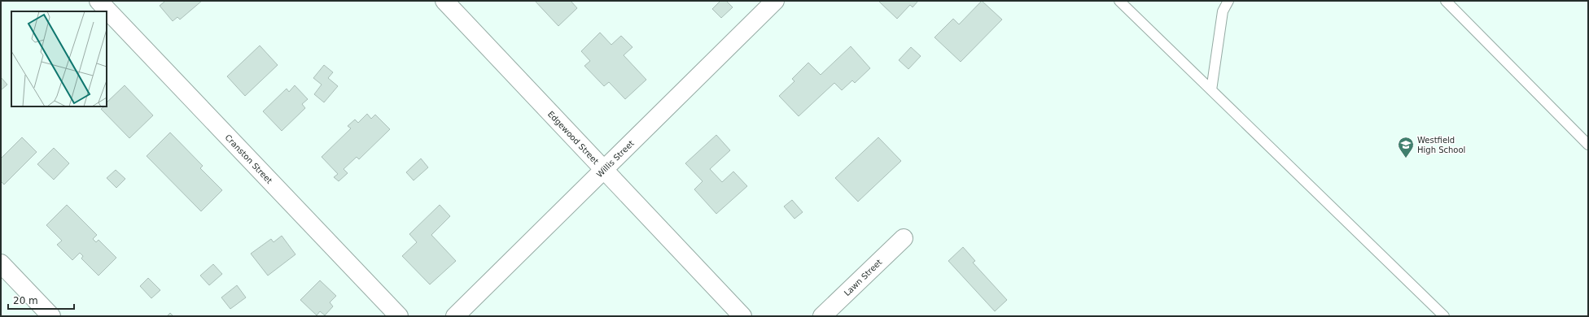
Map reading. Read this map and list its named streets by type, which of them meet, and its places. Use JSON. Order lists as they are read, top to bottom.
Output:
{
  "streets": {
    "street": [
      "Edgewood Street",
      "Cranston Street",
      "Willis Street",
      "Lawn Street"
    ]
  },
  "crossings": [
    ["Edgewood Street", "Willis Street"]
  ],
  "places": {
    "school or university": ["Westfield High School"]
  },
  "scale_bar": "20 m"
}
